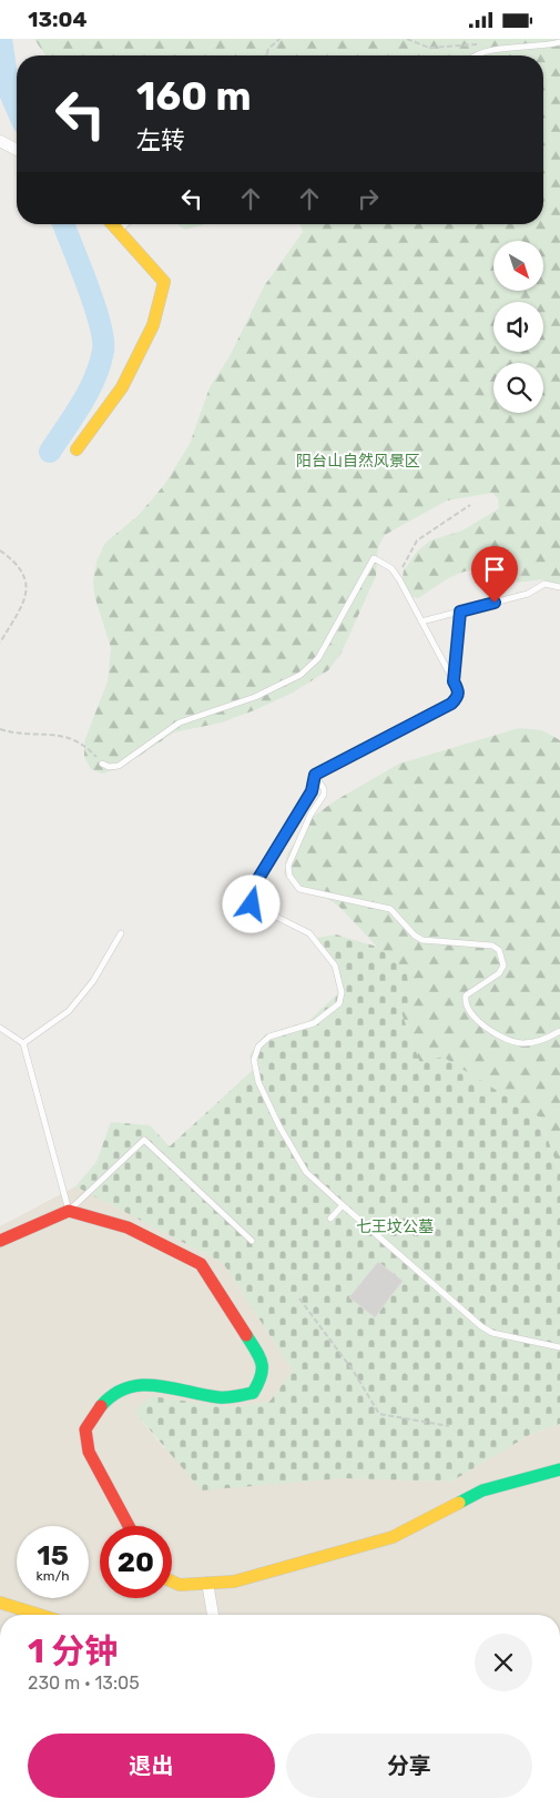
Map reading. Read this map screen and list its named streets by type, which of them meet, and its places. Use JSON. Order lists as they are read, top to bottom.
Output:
{
  "parks": ["阳台山自然风景区", "七王坟公墓"],
  "north": "bottom right",
  "page": {
    "status": "13:04",
    "turn": ["160 m", "左转"],
    "speed": "15 km/h",
    "limit": "20",
    "heading": ["1 分钟", "230 m · 13:05"],
    "buttons": ["退出", "分享"]
  }
}
